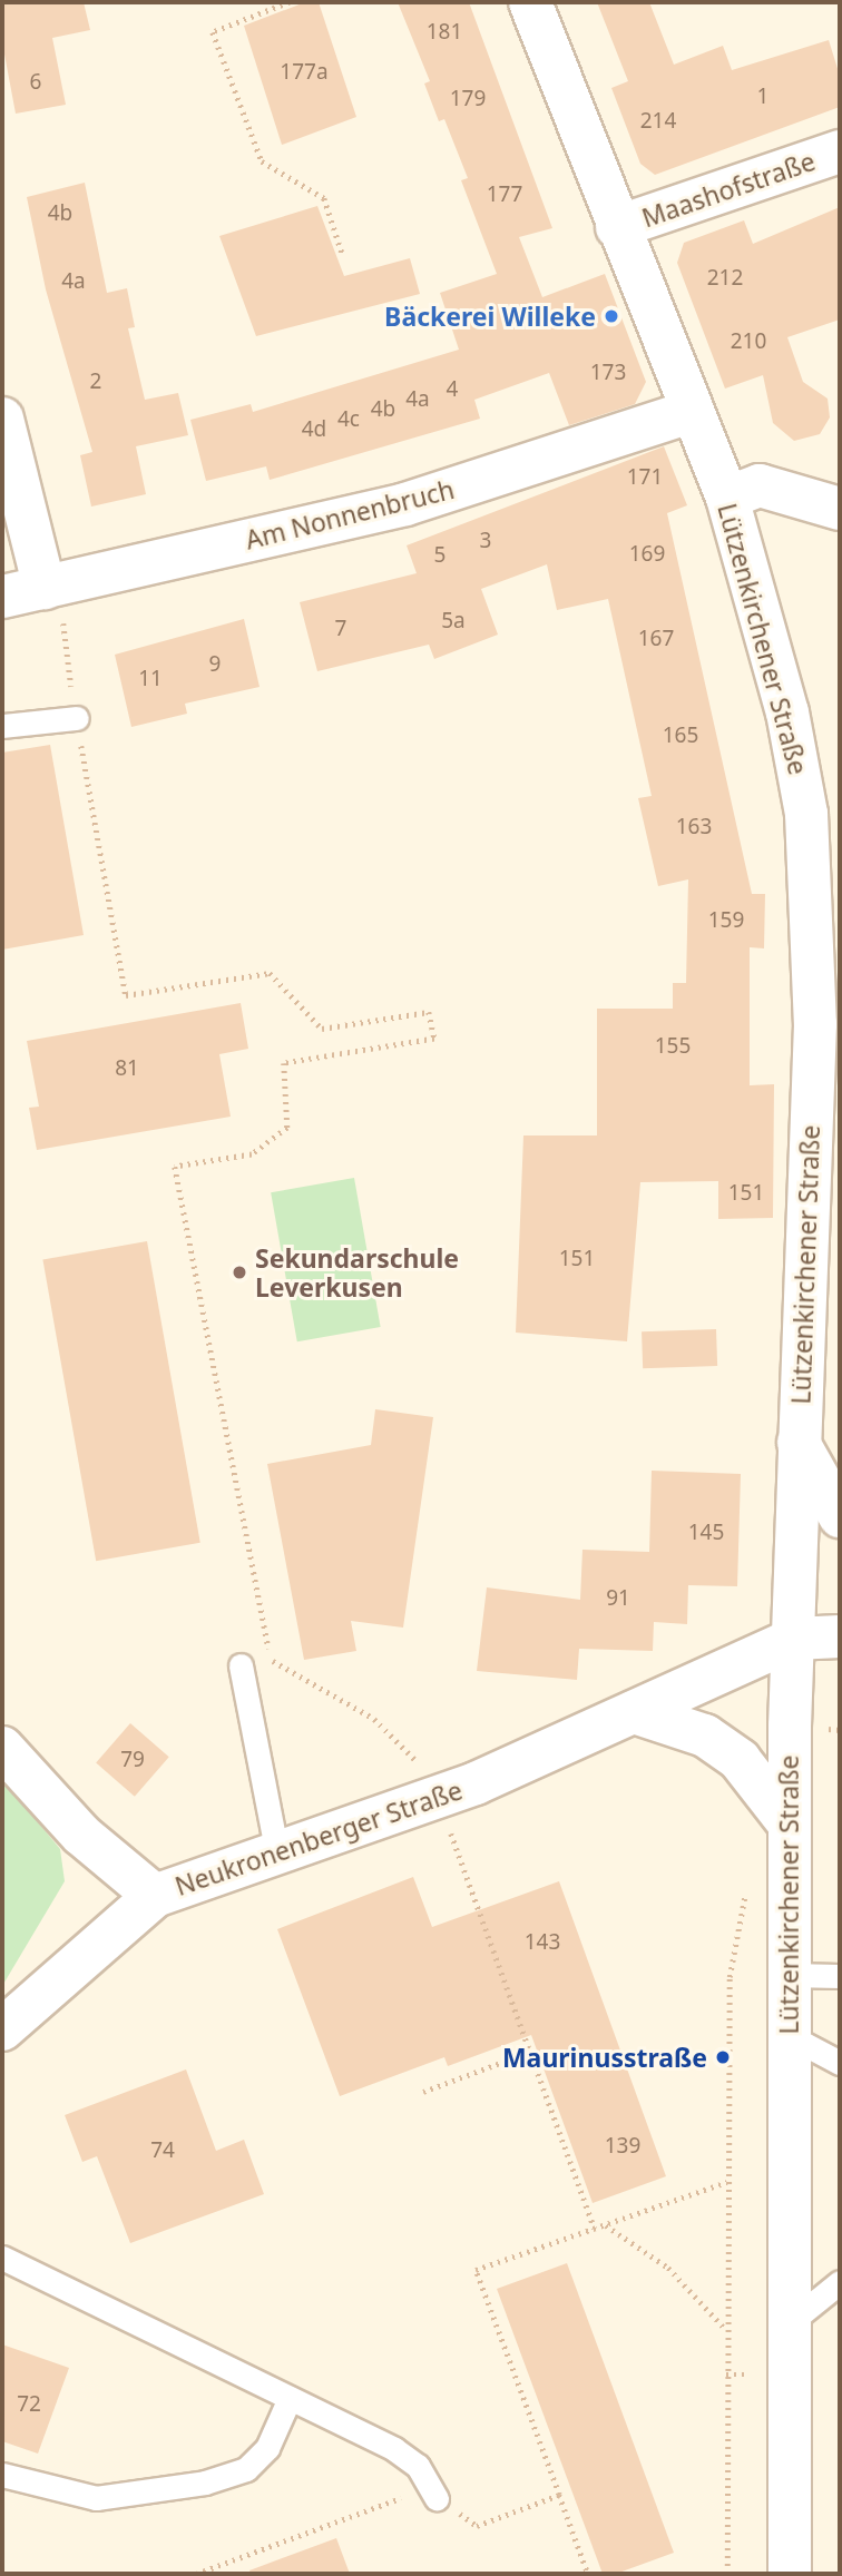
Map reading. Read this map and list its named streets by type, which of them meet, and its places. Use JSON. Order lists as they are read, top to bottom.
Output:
{
  "streets": {
    "street": [
      "Maashofstraße",
      "Am Nonnenbruch",
      "Lützenkirchener Straße",
      "Neukronenberger Straße"
    ]
  },
  "crossings": [
    ["Maashofstraße", "Lützenkirchener Straße"],
    ["Am Nonnenbruch", "Lützenkirchener Straße"],
    ["Lützenkirchener Straße", "Neukronenberger Straße"]
  ],
  "places": ["Bäckerei Willeke", "Sekundarschule Leverkusen", "Maurinusstraße"],
  "house_numbers": [
    "181",
    "177a",
    "6",
    "1",
    "179",
    "214",
    "177",
    "4b",
    "212",
    "4a",
    "210",
    "173",
    "2",
    "4",
    "4a",
    "4b",
    "4c",
    "4d",
    "171",
    "3",
    "169",
    "5",
    "5a",
    "7",
    "167",
    "9",
    "11",
    "165",
    "163",
    "159",
    "155",
    "81",
    "151",
    "151",
    "145",
    "91",
    "79",
    "143",
    "139",
    "74",
    "72"
  ]
}
